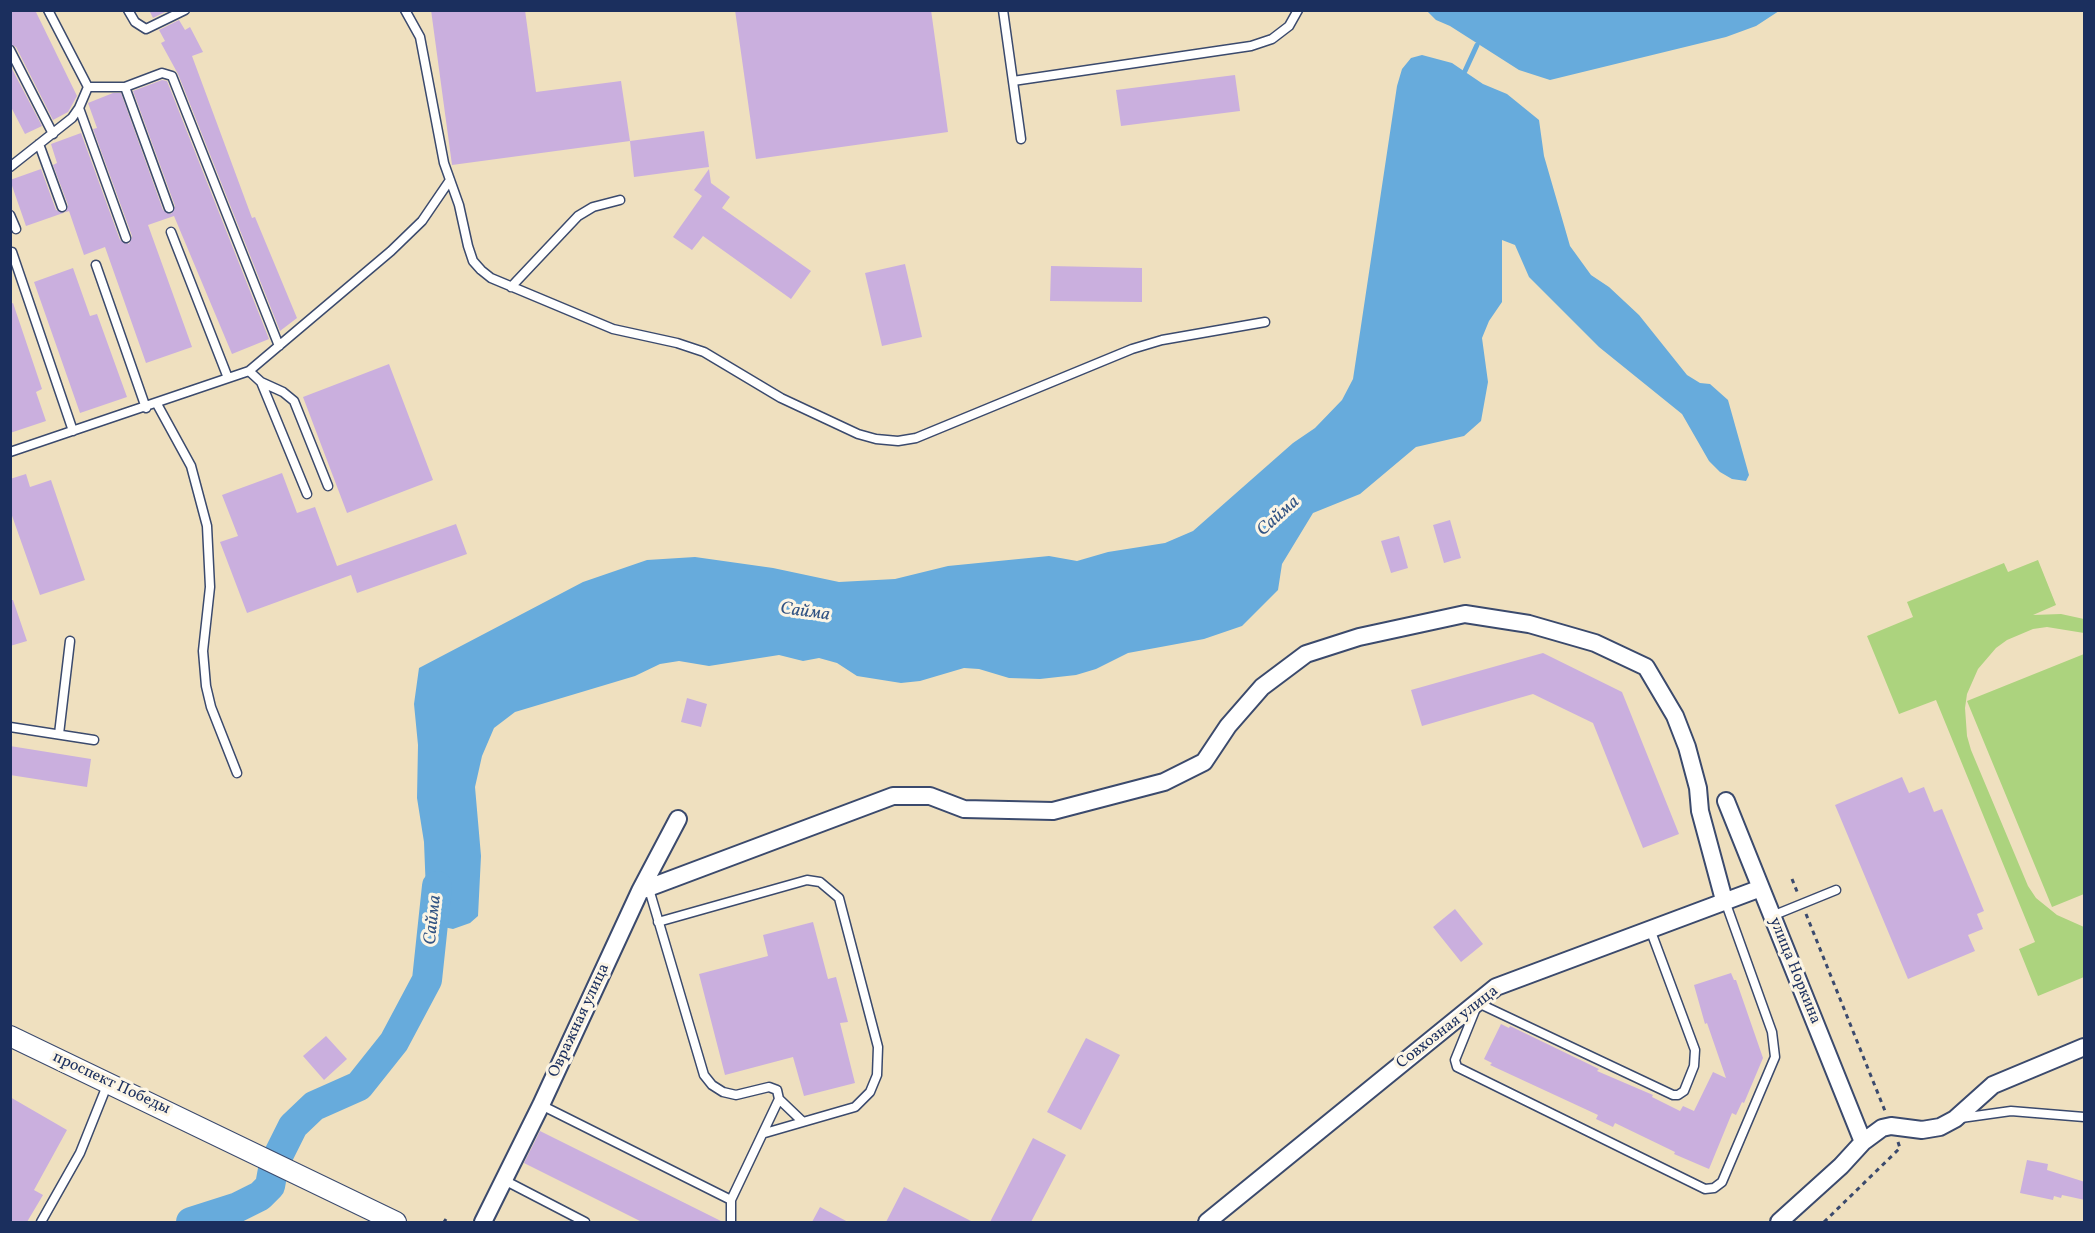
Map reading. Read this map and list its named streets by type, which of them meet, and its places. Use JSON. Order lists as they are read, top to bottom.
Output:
{
  "streets": {
    "street": [
      "улица Норкина",
      "Овражная улица",
      "Совхозная улица",
      "проспект Победы"
    ]
  },
  "crossings": [
    ["улица Норкина", "Совхозная улица"]
  ],
  "water": ["Сайма"]
}
